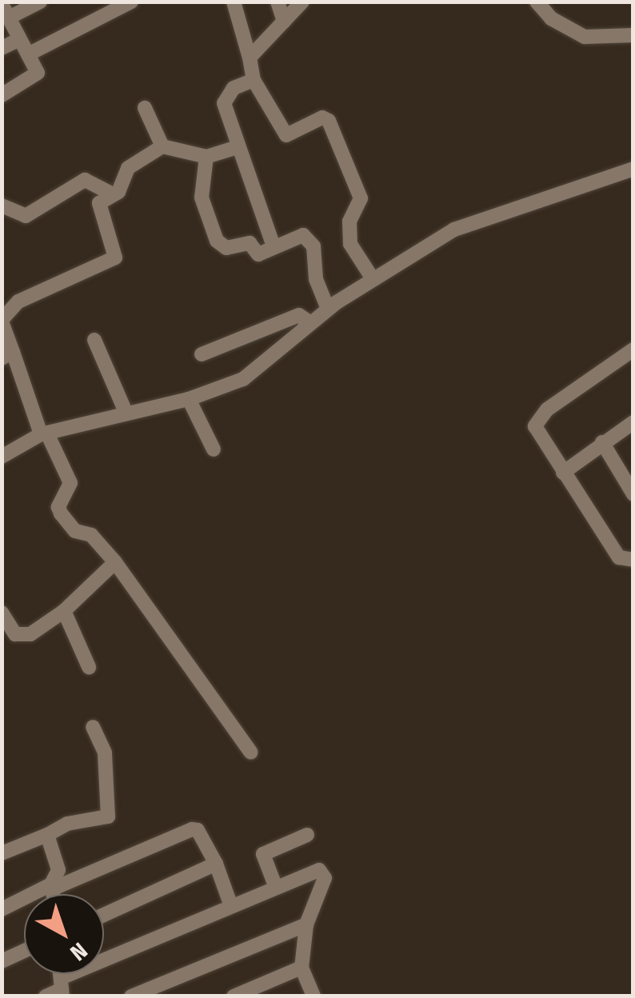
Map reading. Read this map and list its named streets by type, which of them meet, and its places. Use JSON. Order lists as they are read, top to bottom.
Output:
{
  "north": "bottom right"
}
